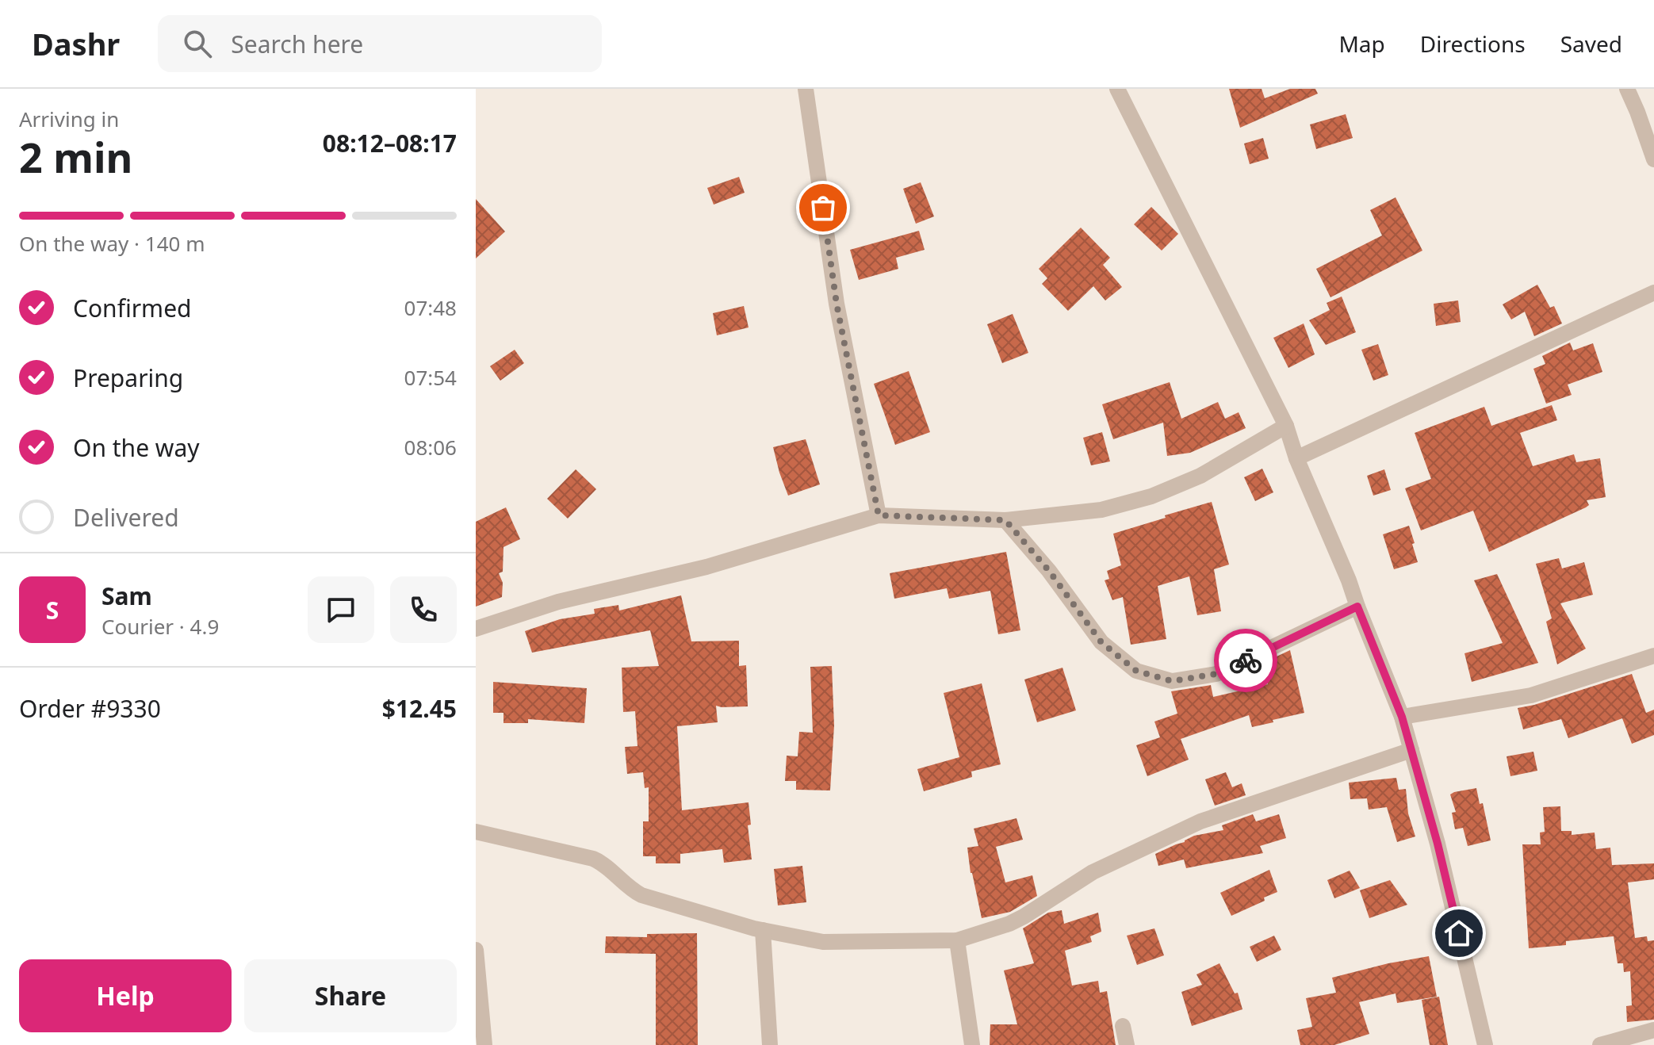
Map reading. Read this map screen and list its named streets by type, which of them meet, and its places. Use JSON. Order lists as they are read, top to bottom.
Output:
{
  "page": {
    "header": "Dashr",
    "search": "Search here",
    "nav": ["Map", "Directions", "Saved"],
    "heading": ["2 min", "Arriving in", "08:12–08:17"],
    "panel": [
      "Sam",
      "Courier · 4.9",
      "Order #9330",
      "$12.45"
    ],
    "bar": "On the way · 140 m",
    "list": [
      ["Confirmed", "07:48"],
      ["Preparing", "07:54"],
      ["On the way", "08:06"],
      "Delivered"
    ],
    "round": "S",
    "buttons": ["Help", "Share"]
  }
}
